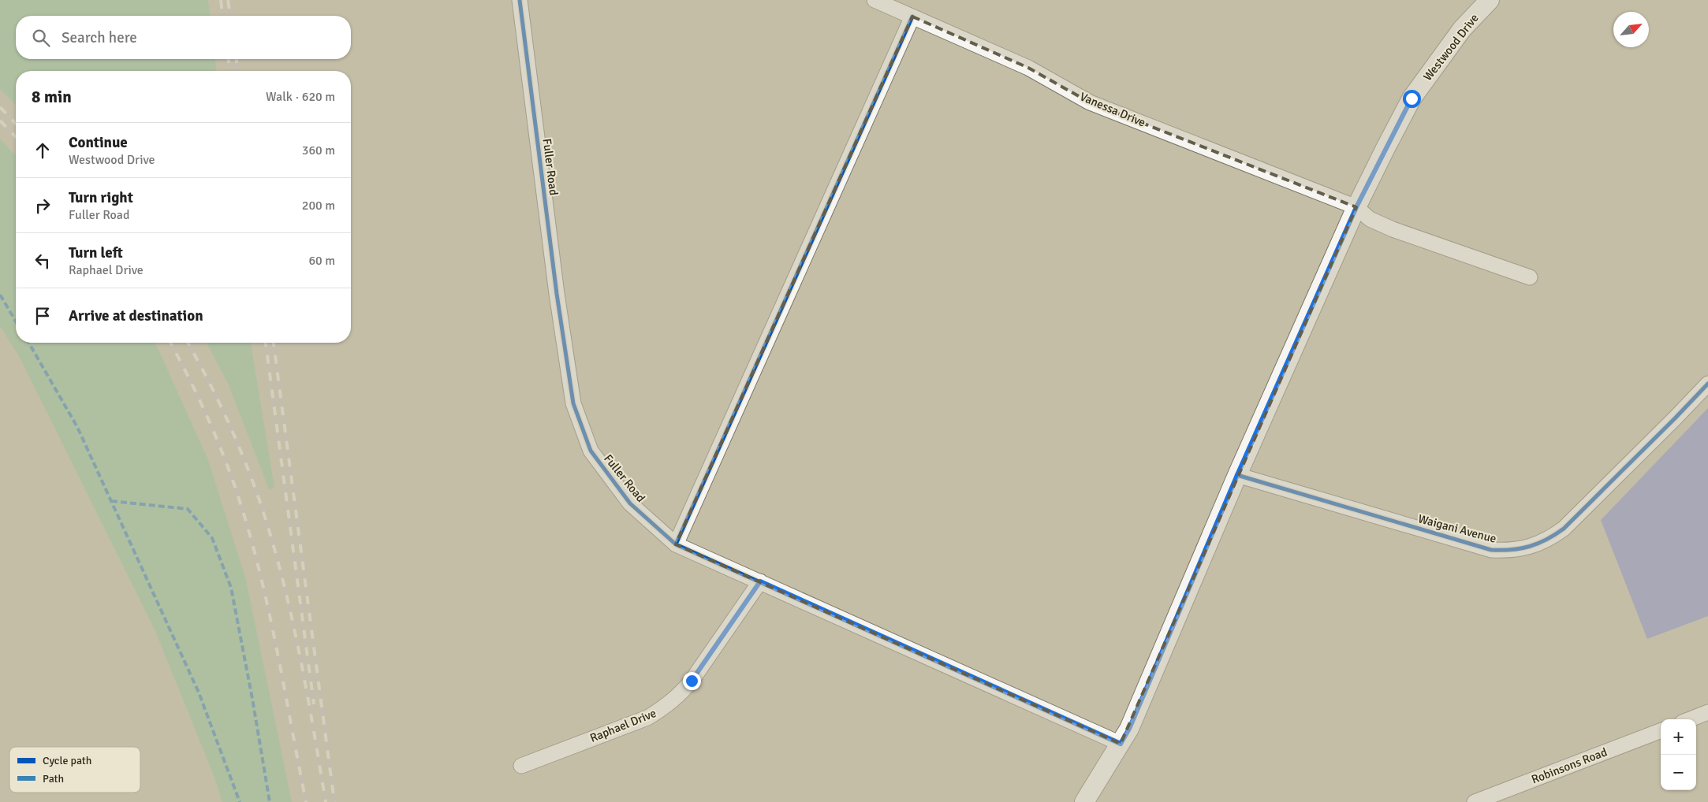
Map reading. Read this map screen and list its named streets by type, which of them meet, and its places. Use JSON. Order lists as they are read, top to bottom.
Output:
{
  "streets": {
    "main road": ["Westwood Drive"],
    "street": [
      "Vanessa Drive",
      "Fuller Road",
      "Waigani Avenue",
      "Raphael Drive",
      "Robinsons Road"
    ]
  },
  "crossings": [
    ["Westwood Drive", "Vanessa Drive"],
    ["Westwood Drive", "Fuller Road"],
    ["Westwood Drive", "Waigani Avenue"],
    ["Fuller Road", "Raphael Drive"]
  ],
  "legend": ["Cycle path", "Path"],
  "north": "top right",
  "page": {
    "search": "Search here",
    "heading": ["8 min", "Walk · 620 m"],
    "list": [
      ["Continue", "Westwood Drive", "360 m"],
      ["Turn right", "Fuller Road", "200 m"],
      ["Turn left", "Raphael Drive", "60 m"],
      "Arrive at destination"
    ],
    "map_buttons": ["+", "−"]
  }
}
